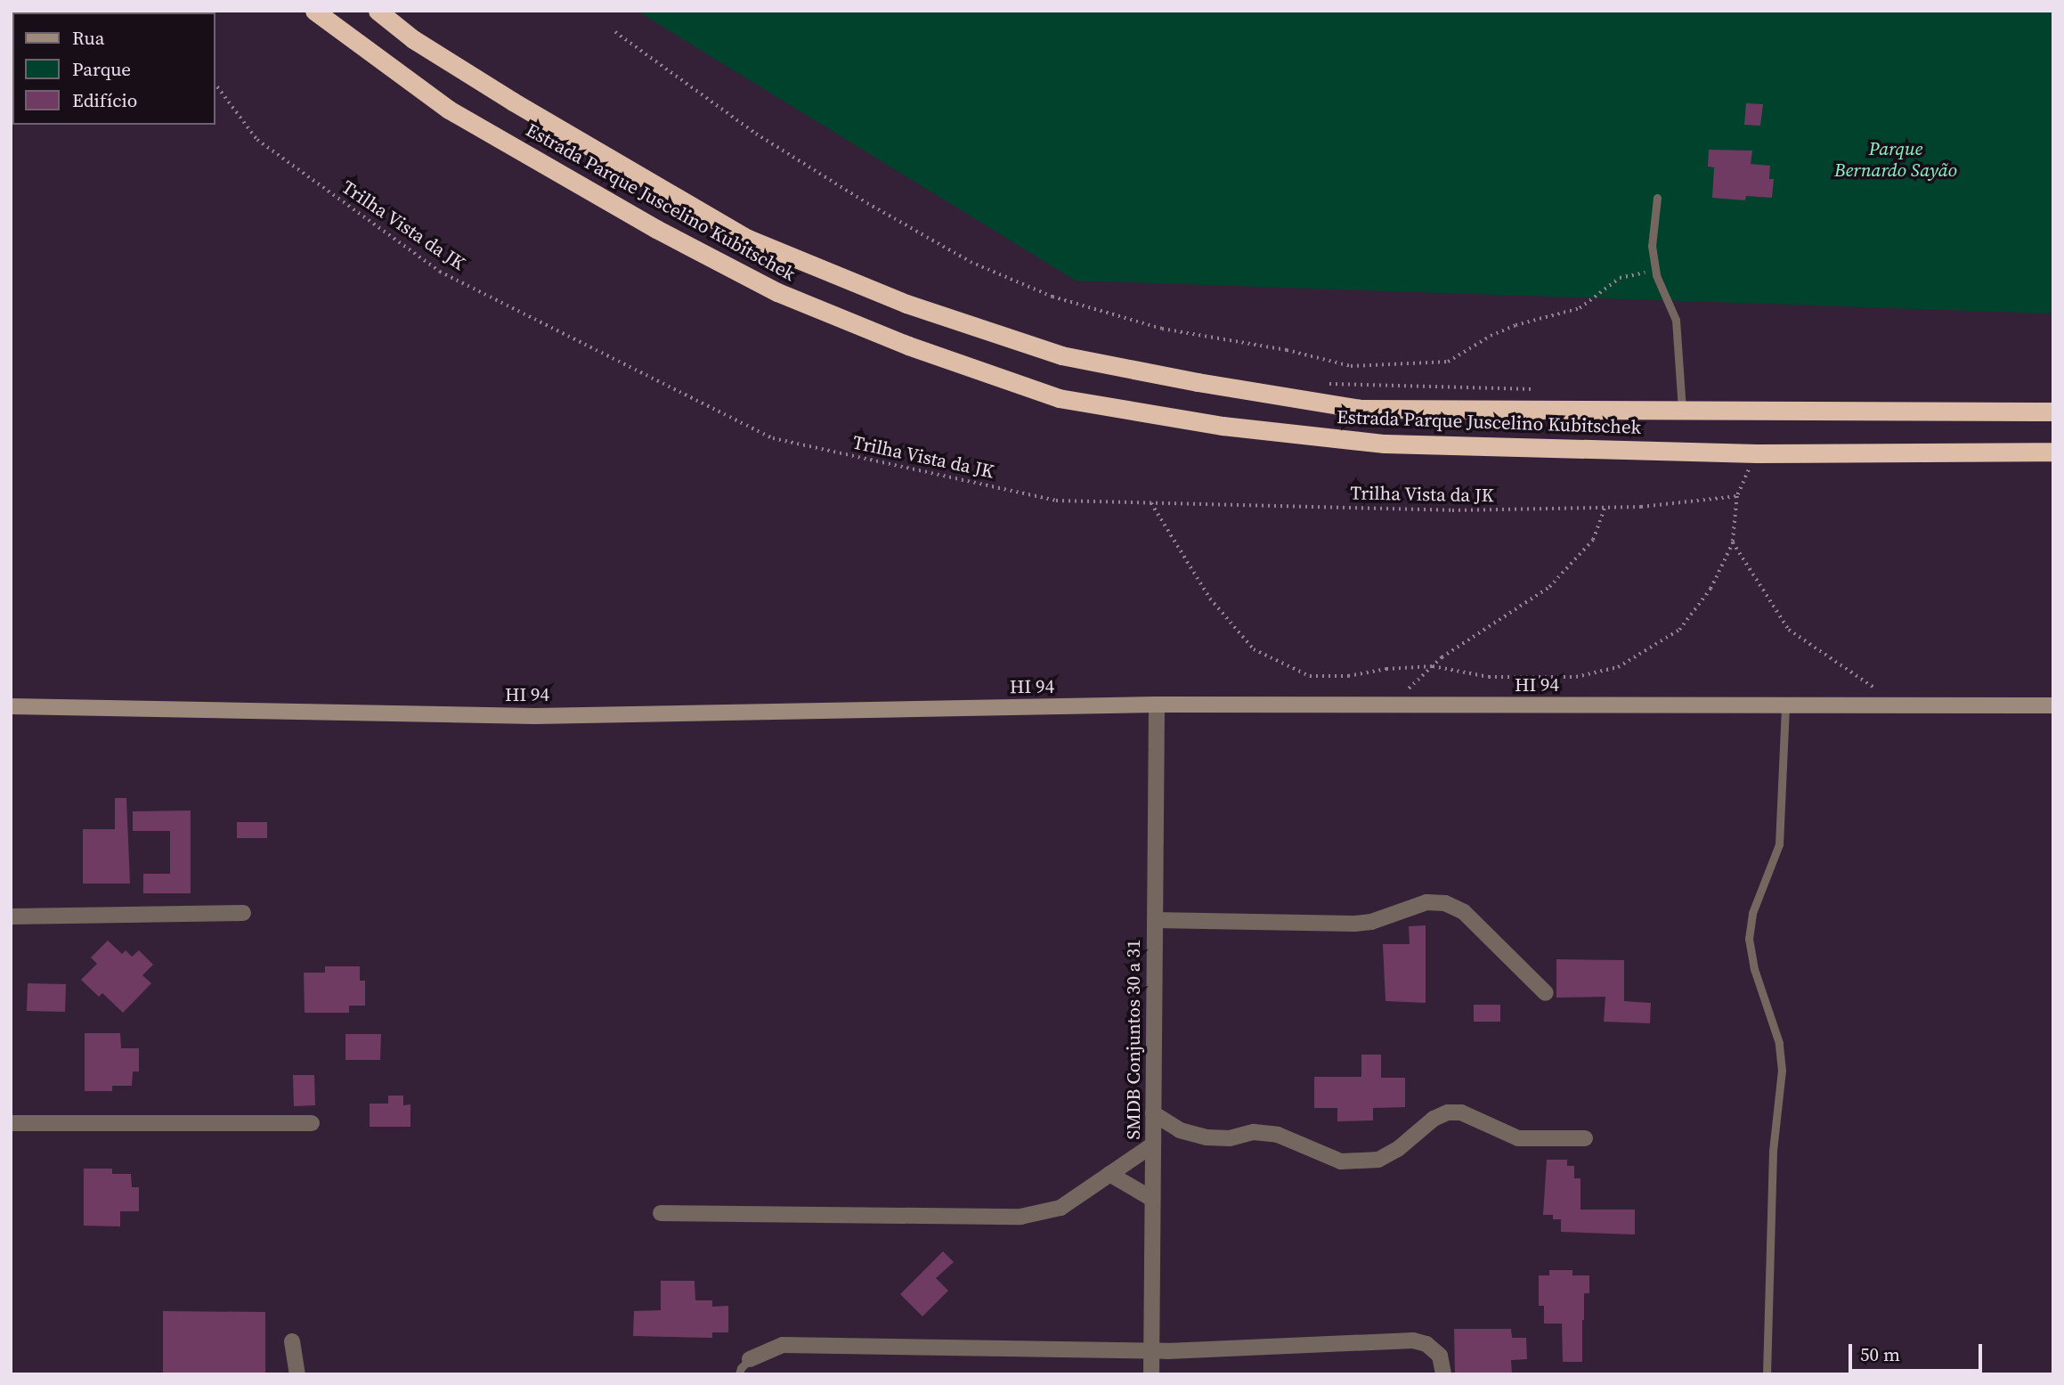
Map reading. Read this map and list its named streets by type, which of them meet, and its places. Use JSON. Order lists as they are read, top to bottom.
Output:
{
  "streets": {
    "highway": ["Estrada Parque Juscelino Kubitschek"],
    "street": ["HI 94", "SMDB Conjuntos 30 a 31"],
    "path": ["Trilha Vista da JK"]
  },
  "crossings": [
    ["HI 94", "SMDB Conjuntos 30 a 31"]
  ],
  "parks": ["Parque Bernardo Sayão"],
  "legend": ["Rua", "Parque", "Edifício"],
  "scale_bar": "50 m"
}
